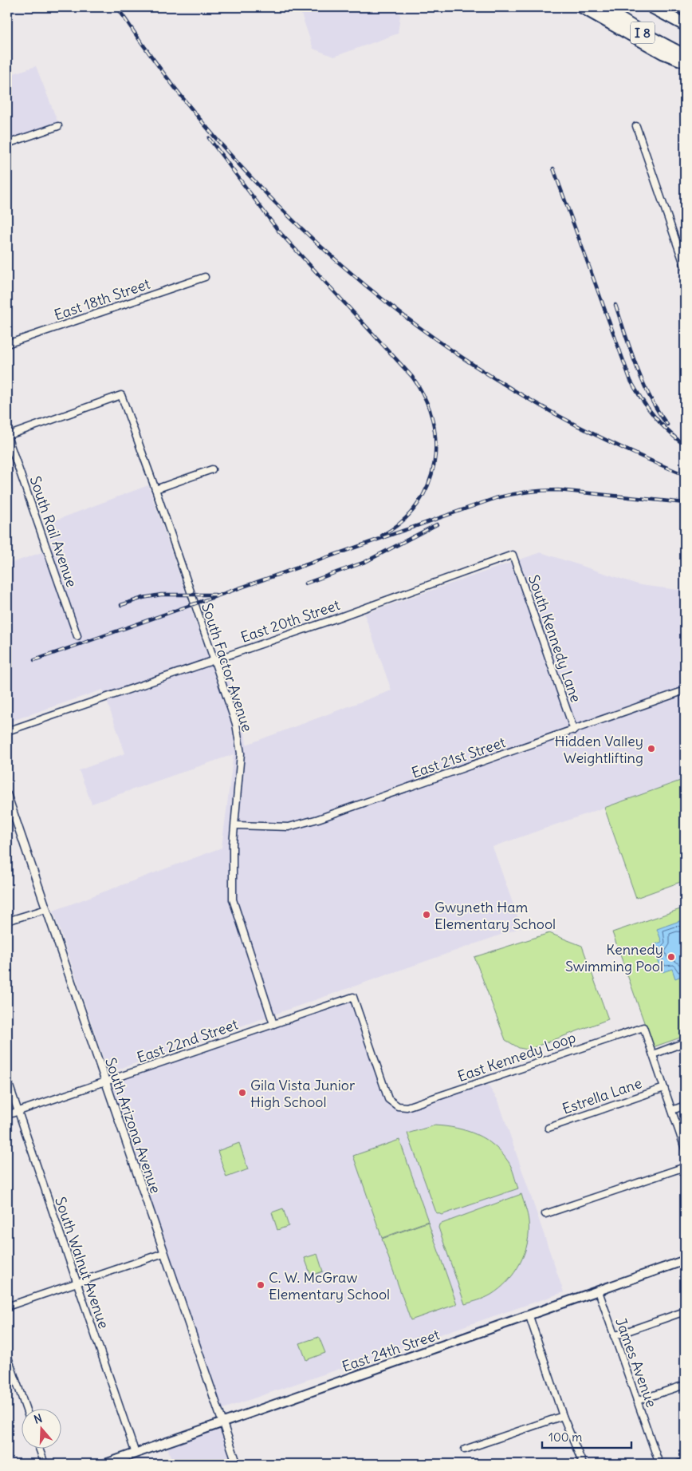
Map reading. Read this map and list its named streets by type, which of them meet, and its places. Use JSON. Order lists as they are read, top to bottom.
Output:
{
  "streets": {
    "highway": ["I 8"],
    "main road": ["East 24th Street"],
    "street": [
      "East 18th Street",
      "South Rail Avenue",
      "East 20th Street",
      "South Kennedy Lane",
      "South Factor Avenue",
      "East 21st Street",
      "East 22nd Street",
      "East Kennedy Loop",
      "Estrella Lane",
      "South Arizona Avenue",
      "South Walnut Avenue",
      "James Avenue"
    ]
  },
  "crossings": [
    ["South Rail Avenue", "South Factor Avenue"],
    ["East 20th Street", "South Kennedy Lane"],
    ["East 20th Street", "South Factor Avenue"],
    ["South Kennedy Lane", "East 21st Street"],
    ["South Factor Avenue", "East 21st Street"],
    ["South Factor Avenue", "East 22nd Street"],
    ["East 22nd Street", "East Kennedy Loop"],
    ["East 22nd Street", "South Arizona Avenue"],
    ["East 22nd Street", "South Walnut Avenue"],
    ["South Arizona Avenue", "East 24th Street"],
    ["South Walnut Avenue", "East 24th Street"],
    ["East 24th Street", "James Avenue"]
  ],
  "places": [
    "Hidden Valley Weightlifting",
    "Gwyneth Ham Elementary School",
    "Kennedy Swimming Pool",
    "Gila Vista Junior High School",
    "C. W. McGraw Elementary School"
  ],
  "scale_bar": "100 m",
  "north": "top"
}
